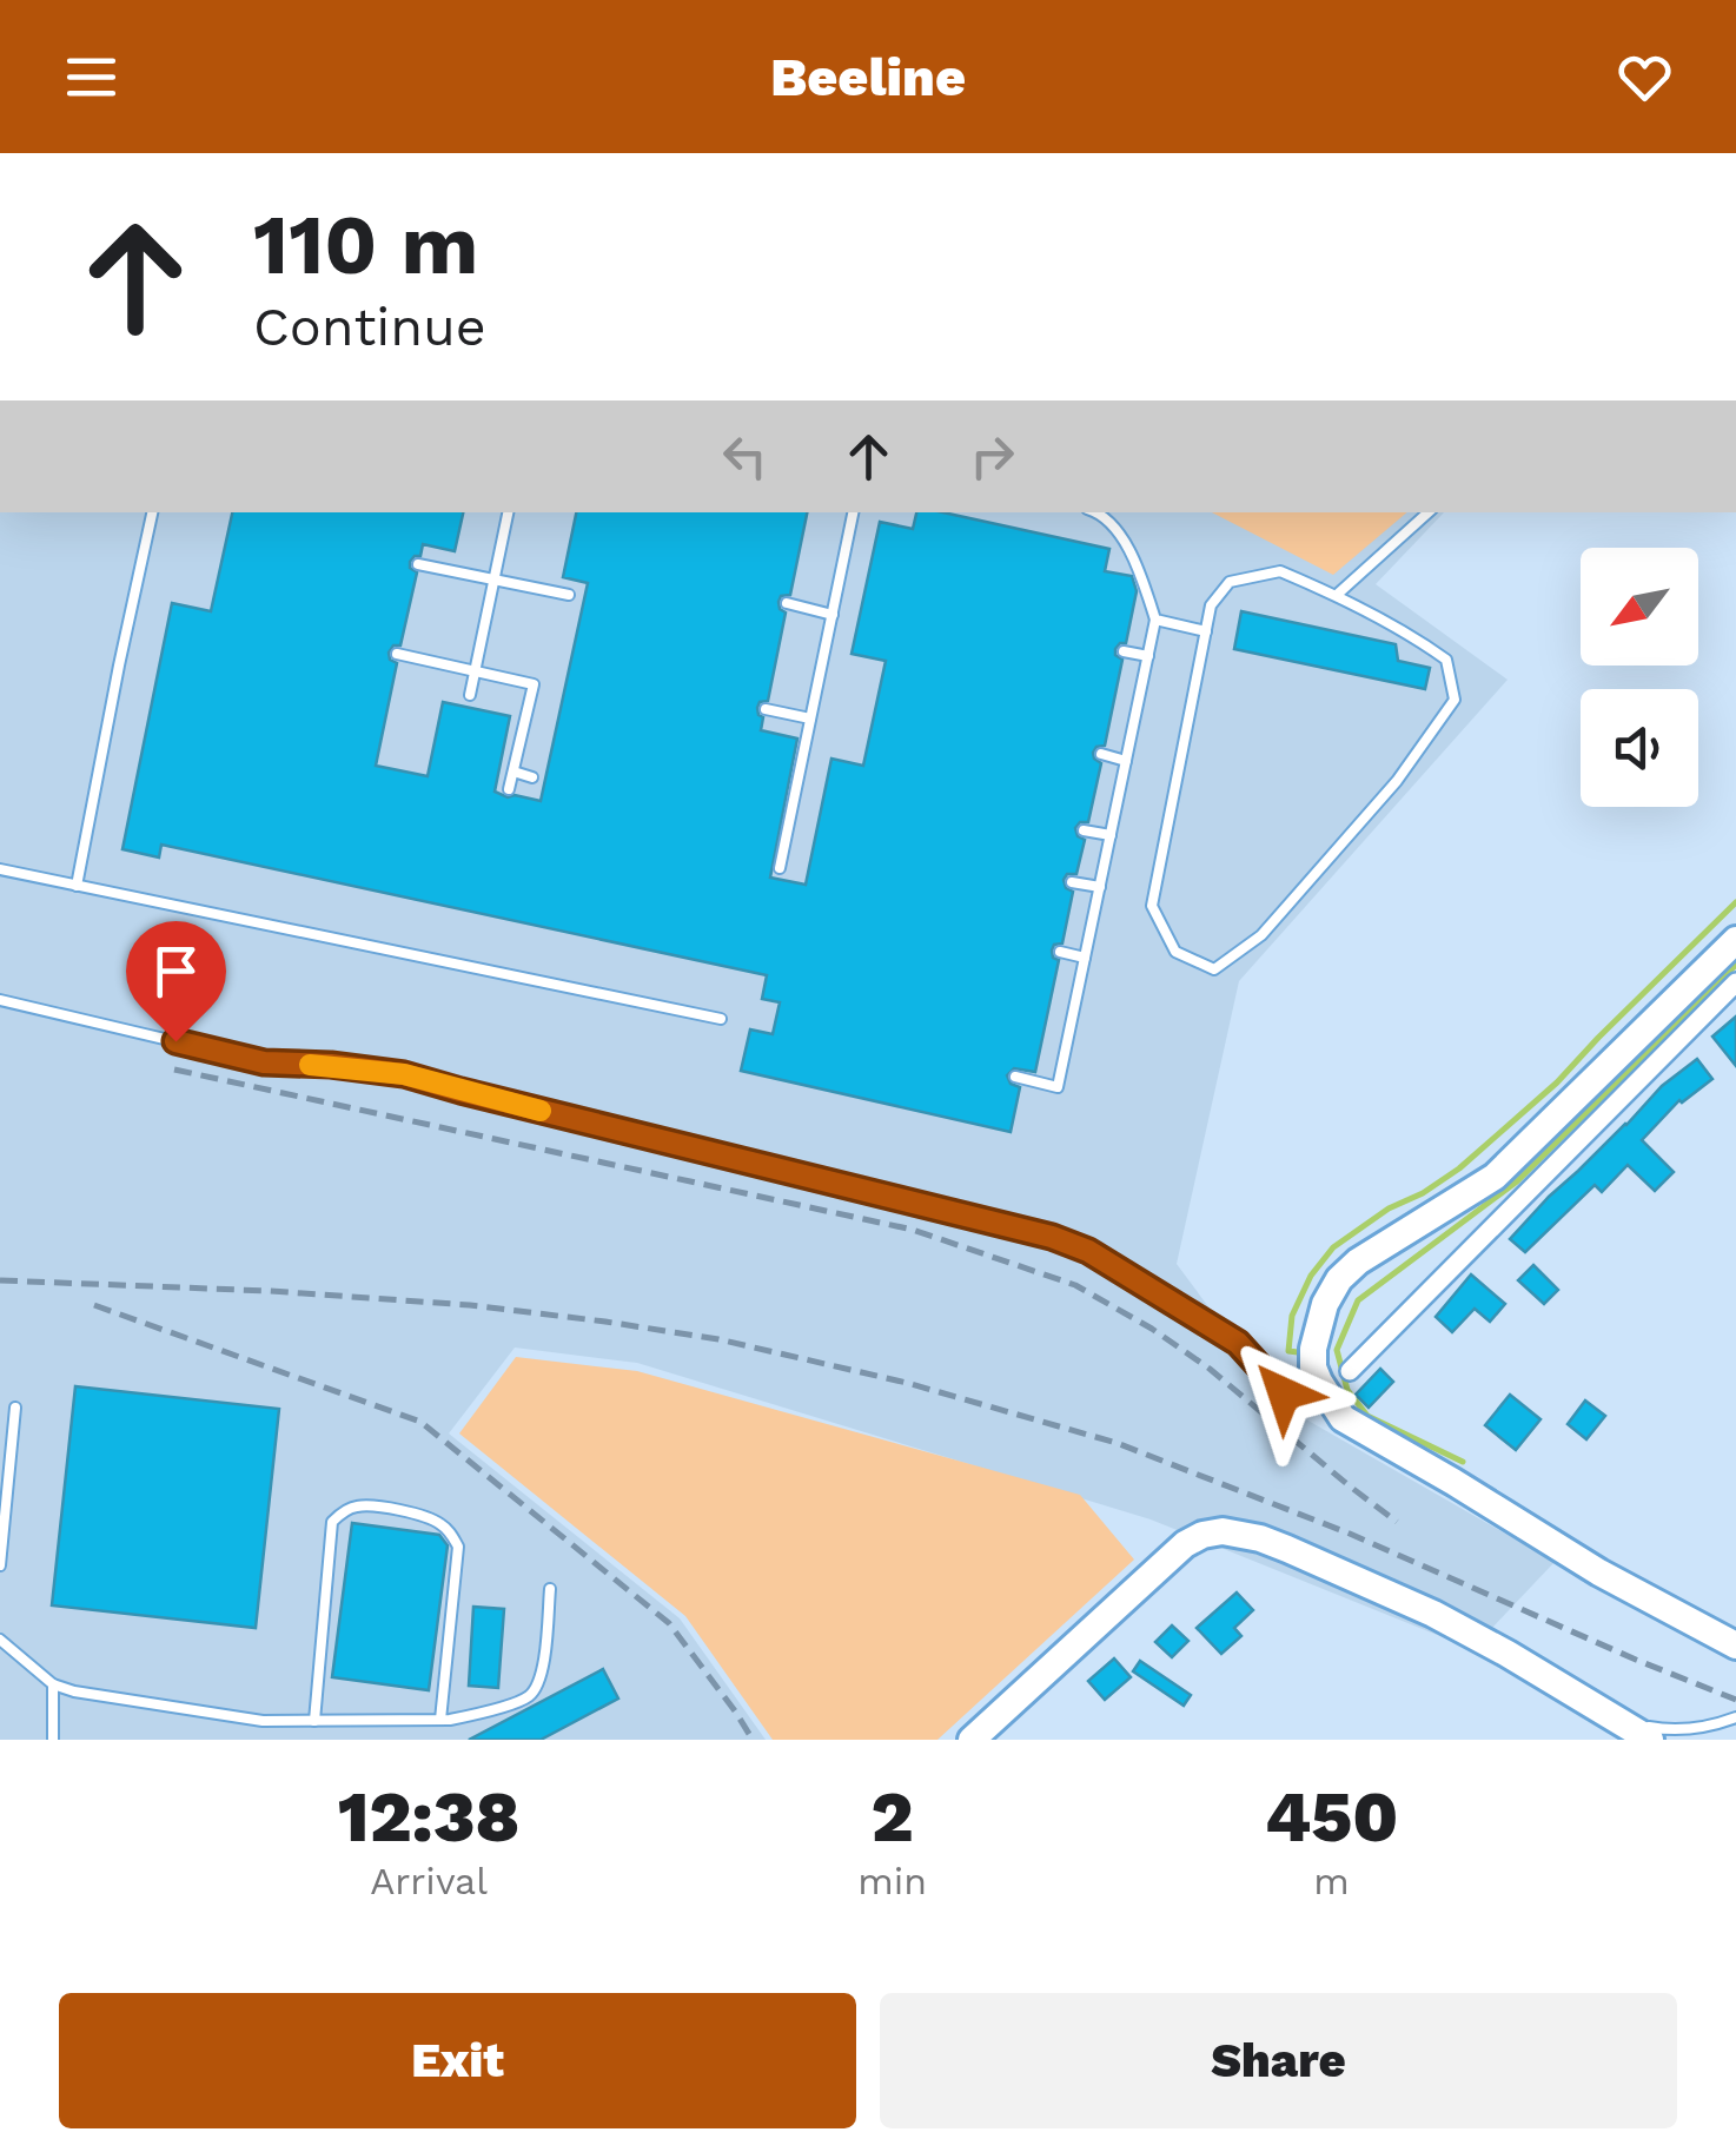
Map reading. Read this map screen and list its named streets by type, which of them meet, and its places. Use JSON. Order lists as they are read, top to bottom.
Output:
{
  "north": "bottom left",
  "page": {
    "header": "Beeline",
    "turn": ["110 m", "Continue"],
    "eta": [
      "12:38",
      "Arrival",
      "2",
      "min",
      "450",
      "m"
    ],
    "buttons": ["Exit", "Share"]
  }
}
